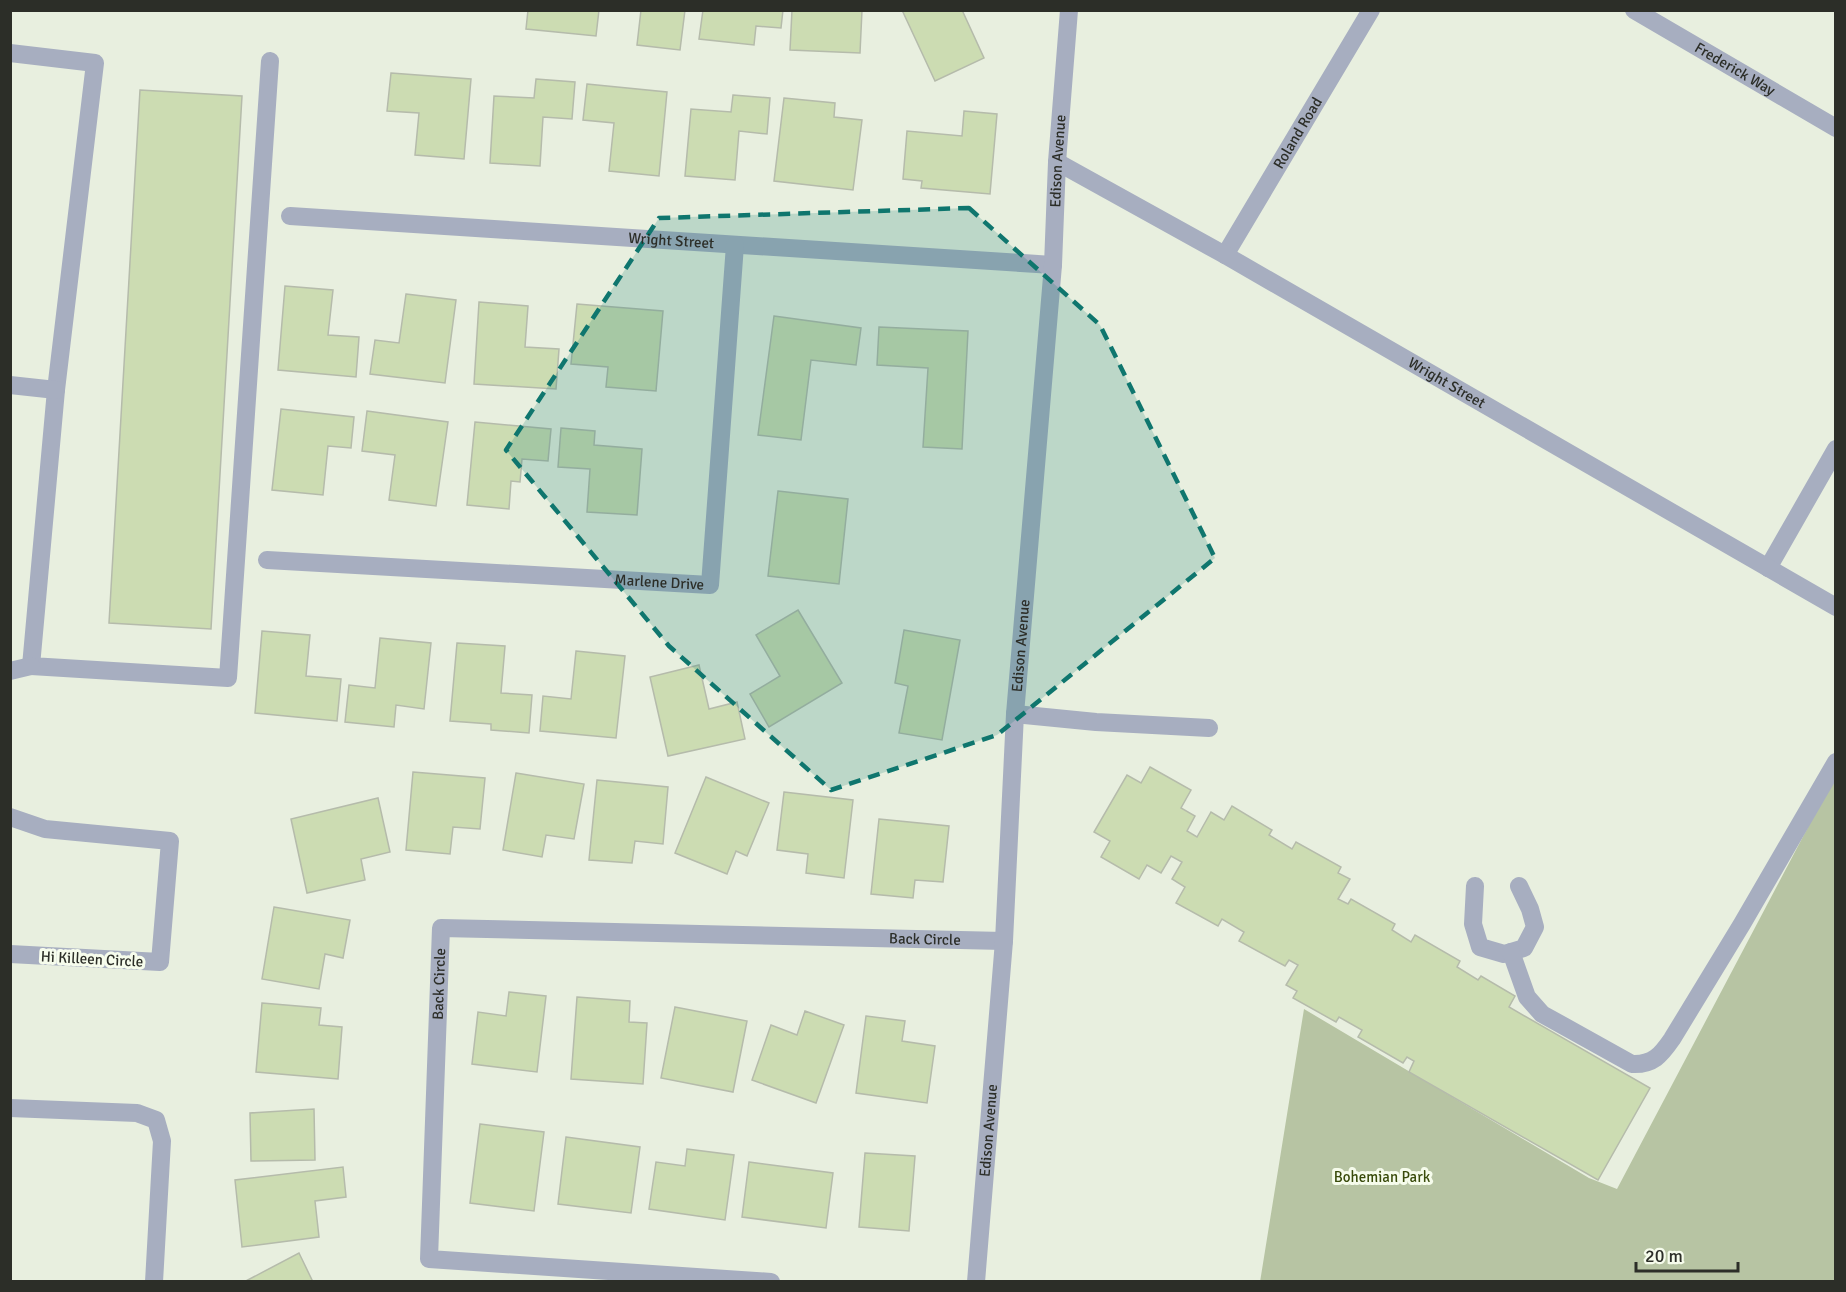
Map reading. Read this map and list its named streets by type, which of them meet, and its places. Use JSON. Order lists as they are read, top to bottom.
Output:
{
  "streets": {
    "street": [
      "Frederick Way",
      "Roland Road",
      "Edison Avenue",
      "Wright Street",
      "Marlene Drive",
      "Back Circle",
      "Hi Killeen Circle"
    ]
  },
  "crossings": [
    ["Roland Road", "Wright Street"],
    ["Edison Avenue", "Wright Street"],
    ["Edison Avenue", "Back Circle"],
    ["Wright Street", "Marlene Drive"]
  ],
  "parks": ["Bohemian Park"],
  "scale_bar": "20 m"
}
